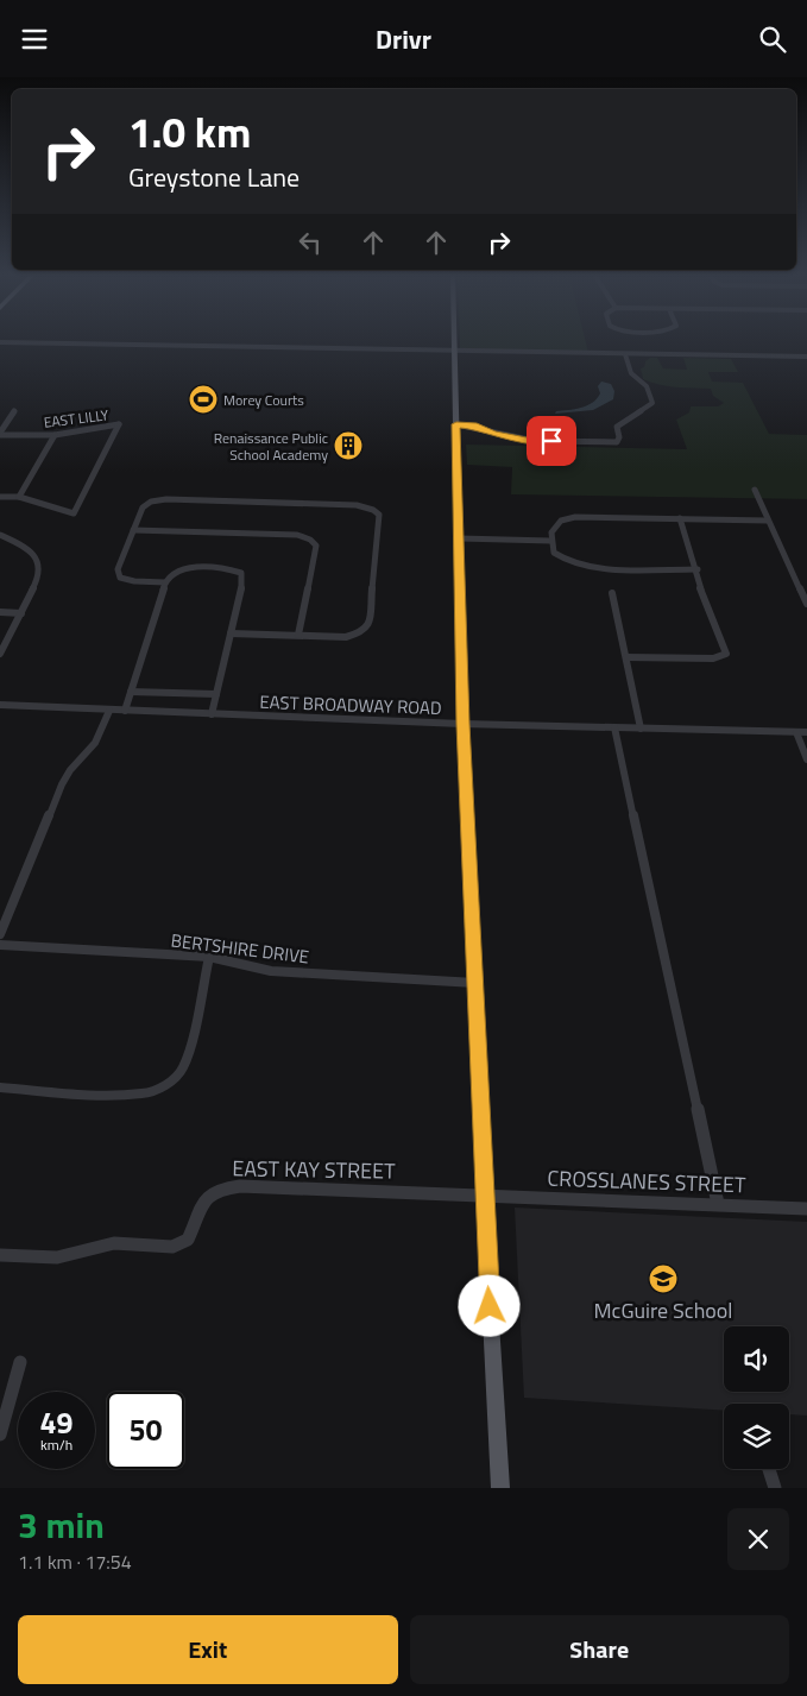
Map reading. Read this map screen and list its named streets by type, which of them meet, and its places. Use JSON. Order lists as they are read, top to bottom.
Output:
{
  "streets": {
    "street": [
      "EAST LILLY",
      "EAST BROADWAY ROAD",
      "BERTSHIRE DRIVE",
      "EAST KAY STREET",
      "CROSSLANES STREET"
    ]
  },
  "crossings": [
    ["EAST KAY STREET", "CROSSLANES STREET"]
  ],
  "places": {
    "sports": ["Morey Courts"],
    "building": ["Renaissance Public School Academy"],
    "school or university": ["McGuire School"]
  },
  "page": {
    "header": "Drivr",
    "turn": ["1.0 km", "Greystone Lane"],
    "speed": "49 km/h",
    "limit": "50",
    "heading": ["3 min", "1.1 km · 17:54"],
    "buttons": ["Exit", "Share"]
  }
}
